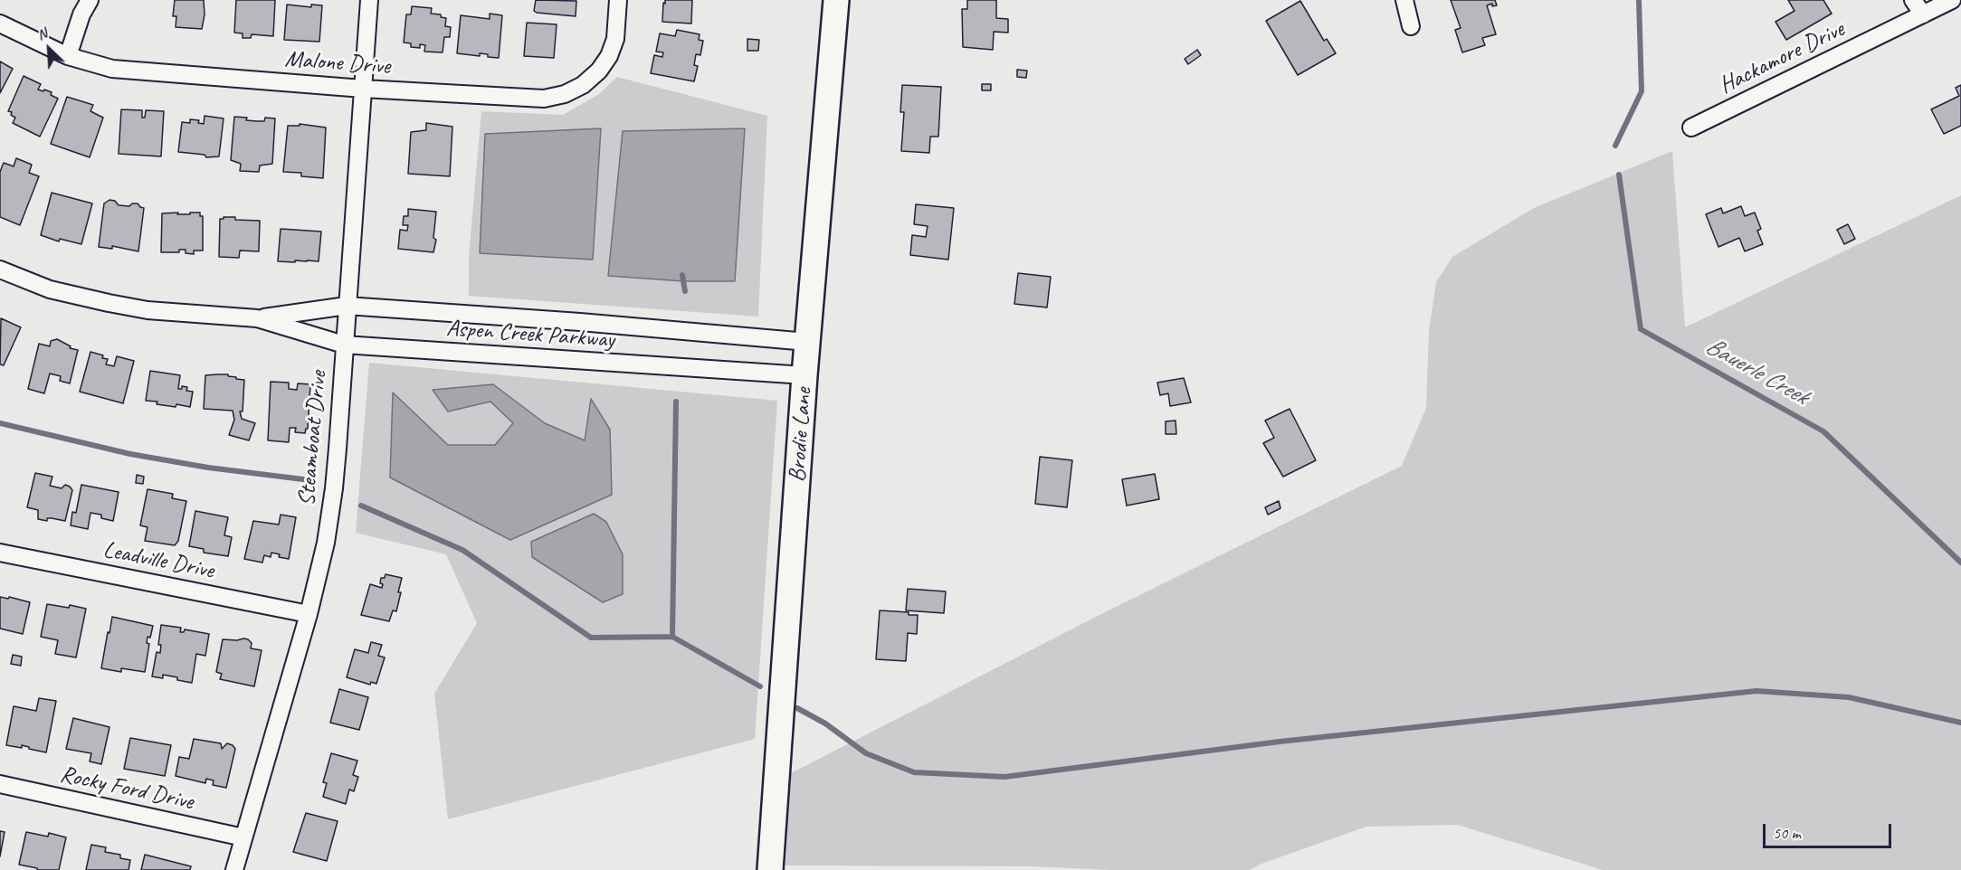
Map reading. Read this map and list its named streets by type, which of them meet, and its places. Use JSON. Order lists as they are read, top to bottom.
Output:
{
  "streets": {
    "main road": ["Brodie Lane"],
    "street": [
      "Hackamore Drive",
      "Malone Drive",
      "Aspen Creek Parkway",
      "Steamboat Drive",
      "Leadville Drive",
      "Rocky Ford Drive"
    ]
  },
  "crossings": [
    ["Malone Drive", "Steamboat Drive"],
    ["Aspen Creek Parkway", "Brodie Lane"],
    ["Aspen Creek Parkway", "Steamboat Drive"],
    ["Steamboat Drive", "Leadville Drive"],
    ["Steamboat Drive", "Rocky Ford Drive"]
  ],
  "water": ["Bauerle Creek"],
  "scale_bar": "50 m",
  "north": "top left"
}
